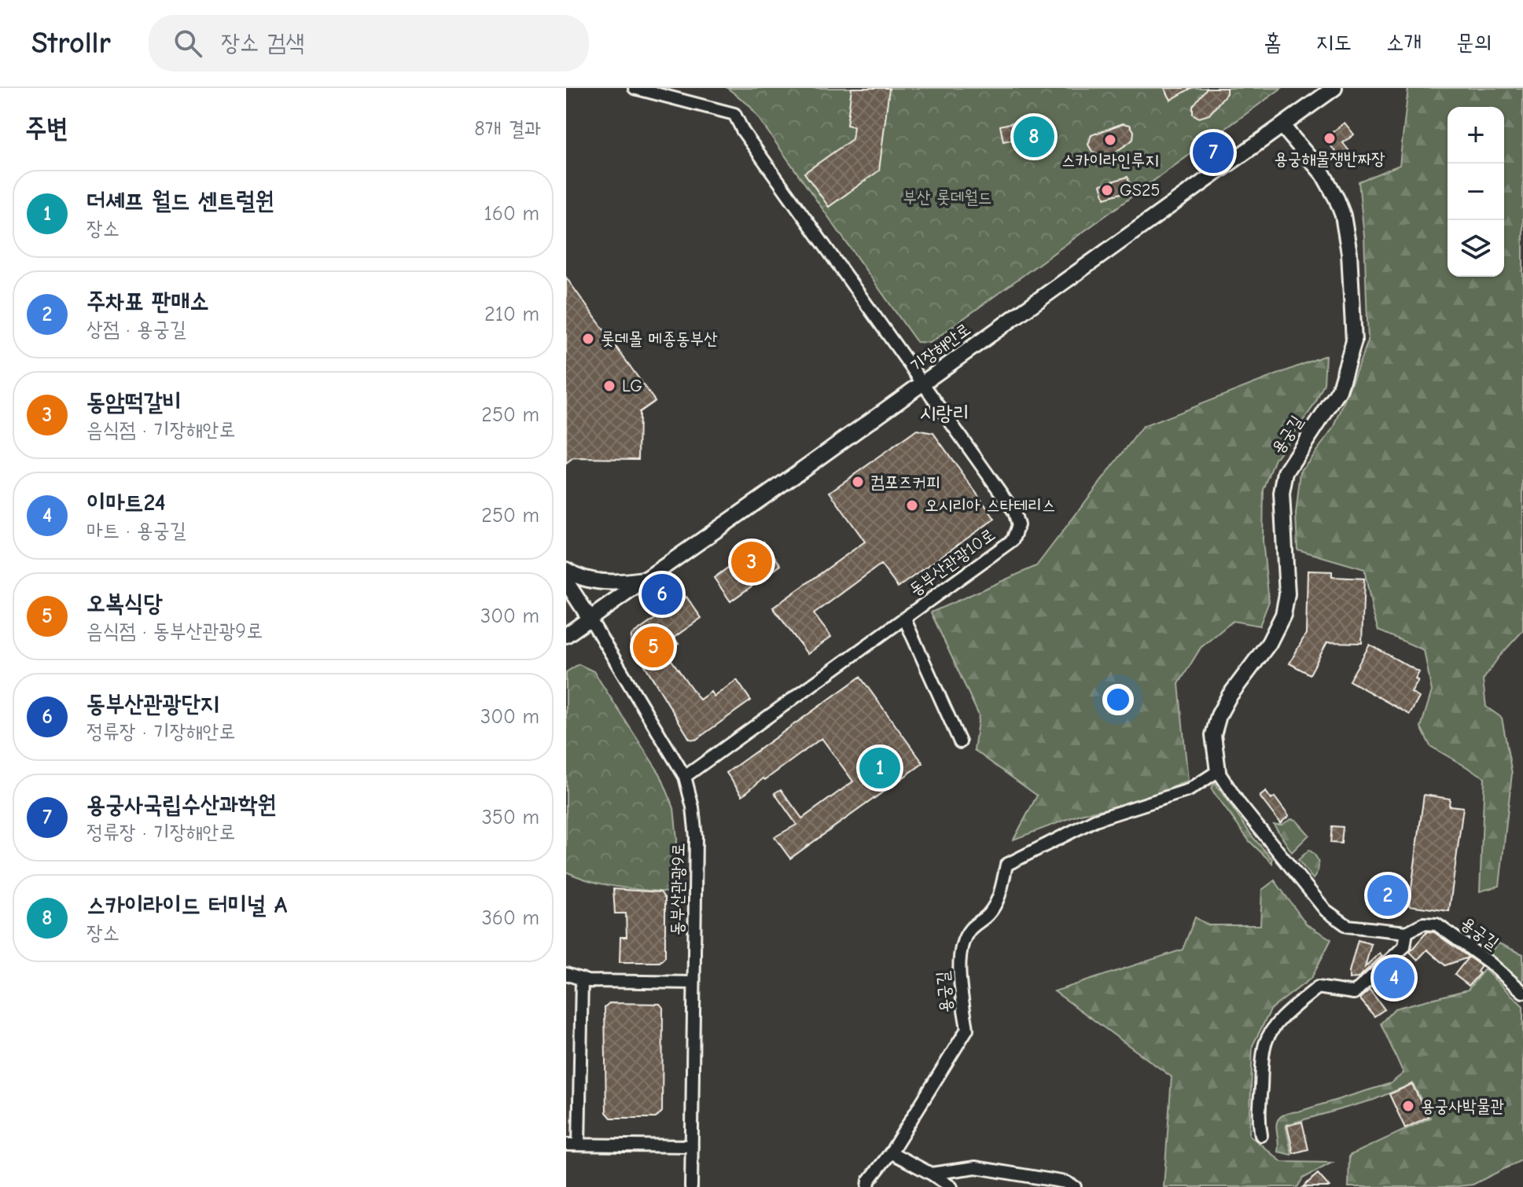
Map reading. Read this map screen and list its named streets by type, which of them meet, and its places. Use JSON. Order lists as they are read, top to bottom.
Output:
{
  "streets": {
    "main road": ["기장해안로", "용궁길"],
    "street": ["동부산관광10로", "동부산관광9로"]
  },
  "crossings": [
    ["기장해안로", "용궁길"],
    ["기장해안로", "동부산관광10로"],
    ["기장해안로", "동부산관광9로"],
    ["동부산관광10로", "동부산관광9로"]
  ],
  "districts": ["시랑리"],
  "parks": ["부산 롯데월드"],
  "places": [
    "용궁해물쟁반짜장",
    "스카이라인루지",
    "GS25",
    "롯데몰 메종동부산",
    "LG",
    "컴포즈커피",
    "오시리아 스타테리스",
    "용궁사박물관"
  ],
  "page": {
    "header": "Strollr",
    "search": "장소 검색",
    "nav": [
      "홈",
      "지도",
      "소개",
      "문의"
    ],
    "heading": ["주변", "8개 결과"],
    "map_buttons": ["+", "−"],
    "pins": [
      "8",
      "7",
      "3",
      "6",
      "5",
      "1",
      "2",
      "4"
    ],
    "list": [
      {
        "mark": "1",
        "name": "더셰프 월드 센트럴원",
        "note": "장소",
        "value": "160 m"
      },
      {
        "mark": "2",
        "name": "주차표 판매소",
        "note": "상점 · 용궁길",
        "value": "210 m"
      },
      {
        "mark": "3",
        "name": "동암떡갈비",
        "note": "음식점 · 기장해안로",
        "value": "250 m"
      },
      {
        "mark": "4",
        "name": "이마트24",
        "note": "마트 · 용궁길",
        "value": "250 m"
      },
      {
        "mark": "5",
        "name": "오복식당",
        "note": "음식점 · 동부산관광9로",
        "value": "300 m"
      },
      {
        "mark": "6",
        "name": "동부산관광단지",
        "note": "정류장 · 기장해안로",
        "value": "300 m"
      },
      {
        "mark": "7",
        "name": "용궁사국립수산과학원",
        "note": "정류장 · 기장해안로",
        "value": "350 m"
      },
      {
        "mark": "8",
        "name": "스카이라이드 터미널 A",
        "note": "장소",
        "value": "360 m"
      }
    ]
  }
}
